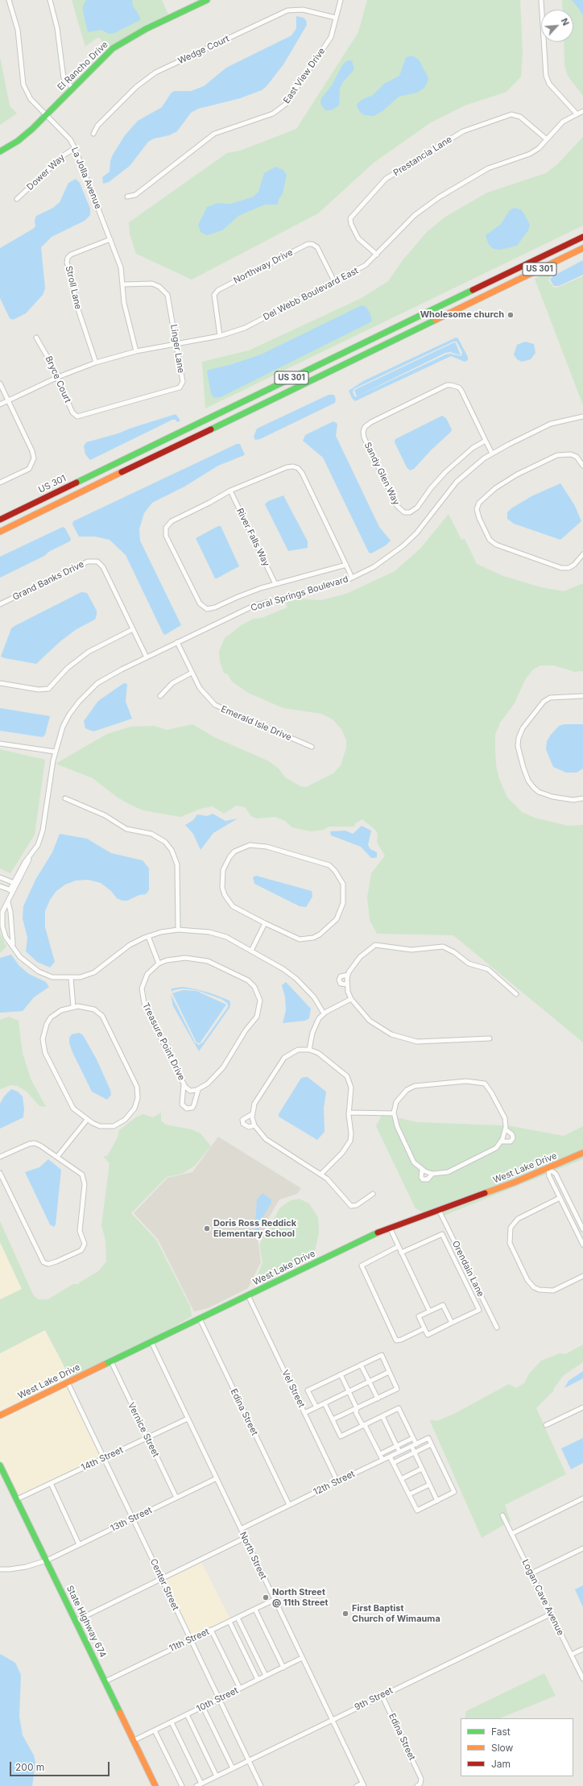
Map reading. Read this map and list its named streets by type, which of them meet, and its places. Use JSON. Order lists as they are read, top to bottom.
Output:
{
  "streets": {
    "main road": [
      "El Rancho Drive",
      "US 301",
      "West Lake Drive",
      "State Highway 674"
    ],
    "street": [
      "Wedge Court",
      "East View Drive",
      "Prestancia Lane",
      "Dower Way",
      "La Jolla Avenue",
      "Northway Drive",
      "Stroll Lane",
      "Del Webb Boulevard East",
      "Linger Lane",
      "Bryce Court",
      "Sandy Glen Way",
      "River Falls Way",
      "Grand Banks Drive",
      "Coral Springs Boulevard",
      "Emerald Isle Drive",
      "Treasure Point Drive",
      "Orendain Lane",
      "Vel Street",
      "Edina Street",
      "Vernice Street",
      "14th Street",
      "12th Street",
      "13th Street",
      "North Street",
      "Center Street",
      "Logan Cave Avenue",
      "11th Street",
      "9th Street",
      "10th Street"
    ]
  },
  "crossings": [
    ["Wedge Court", "East View Drive"],
    ["El Rancho Drive", "La Jolla Avenue"],
    ["Prestancia Lane", "Del Webb Boulevard East"],
    ["Dower Way", "La Jolla Avenue"],
    ["La Jolla Avenue", "Stroll Lane"],
    ["La Jolla Avenue", "Del Webb Boulevard East"],
    ["La Jolla Avenue", "Linger Lane"],
    ["Northway Drive", "Del Webb Boulevard East"],
    ["Stroll Lane", "Del Webb Boulevard East"],
    ["Del Webb Boulevard East", "Linger Lane"],
    ["Del Webb Boulevard East", "Bryce Court"],
    ["Linger Lane", "Bryce Court"],
    ["Sandy Glen Way", "Coral Springs Boulevard"],
    ["Grand Banks Drive", "Coral Springs Boulevard"],
    ["Coral Springs Boulevard", "Emerald Isle Drive"],
    ["West Lake Drive", "Orendain Lane"],
    ["West Lake Drive", "Vel Street"],
    ["West Lake Drive", "Edina Street"],
    ["West Lake Drive", "Vernice Street"],
    ["West Lake Drive", "North Street"],
    ["West Lake Drive", "Center Street"],
    ["Vel Street", "12th Street"],
    ["Edina Street", "12th Street"],
    ["Edina Street", "9th Street"],
    ["Vernice Street", "14th Street"],
    ["Vernice Street", "13th Street"],
    ["14th Street", "North Street"],
    ["14th Street", "Center Street"],
    ["14th Street", "State Highway 674"],
    ["12th Street", "North Street"],
    ["13th Street", "North Street"],
    ["13th Street", "Center Street"],
    ["13th Street", "State Highway 674"],
    ["North Street", "11th Street"],
    ["North Street", "9th Street"],
    ["North Street", "10th Street"],
    ["Center Street", "11th Street"],
    ["Center Street", "9th Street"],
    ["Center Street", "10th Street"],
    ["Logan Cave Avenue", "9th Street"],
    ["State Highway 674", "11th Street"],
    ["State Highway 674", "10th Street"]
  ],
  "places": [
    "Wholesome church",
    "Doris Ross Reddick Elementary School",
    "North Street @ 11th Street",
    "First Baptist Church of Wimauma"
  ],
  "legend": ["Fast", "Slow", "Jam"],
  "scale_bar": "200 m",
  "north": "top right"
}
